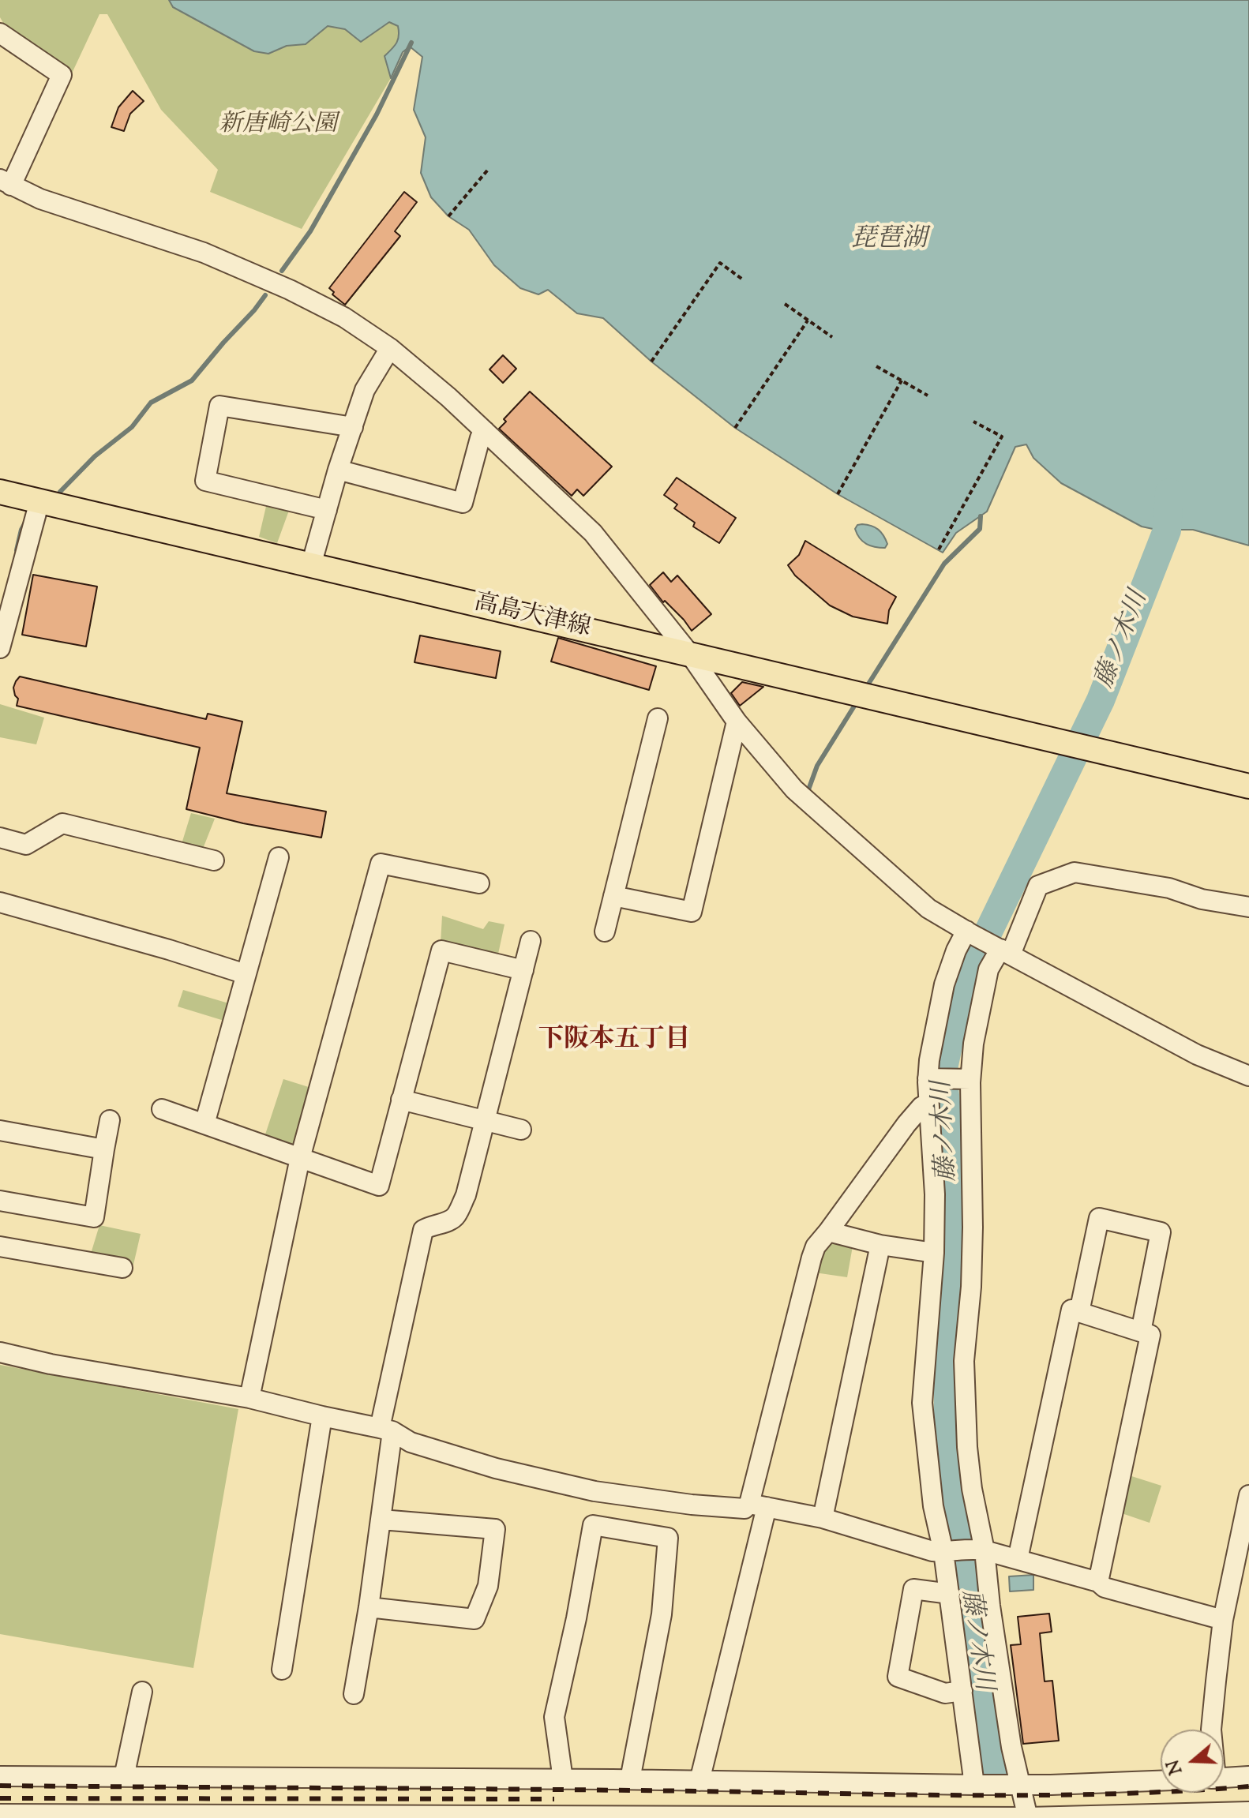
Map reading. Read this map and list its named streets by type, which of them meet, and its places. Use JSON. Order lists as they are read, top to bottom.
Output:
{
  "streets": {
    "main road": ["高島大津線"]
  },
  "districts": ["下阪本五丁目"],
  "water": ["琵琶湖", "藤ノ木川"],
  "parks": ["新唐崎公園"],
  "north": "left"
}
